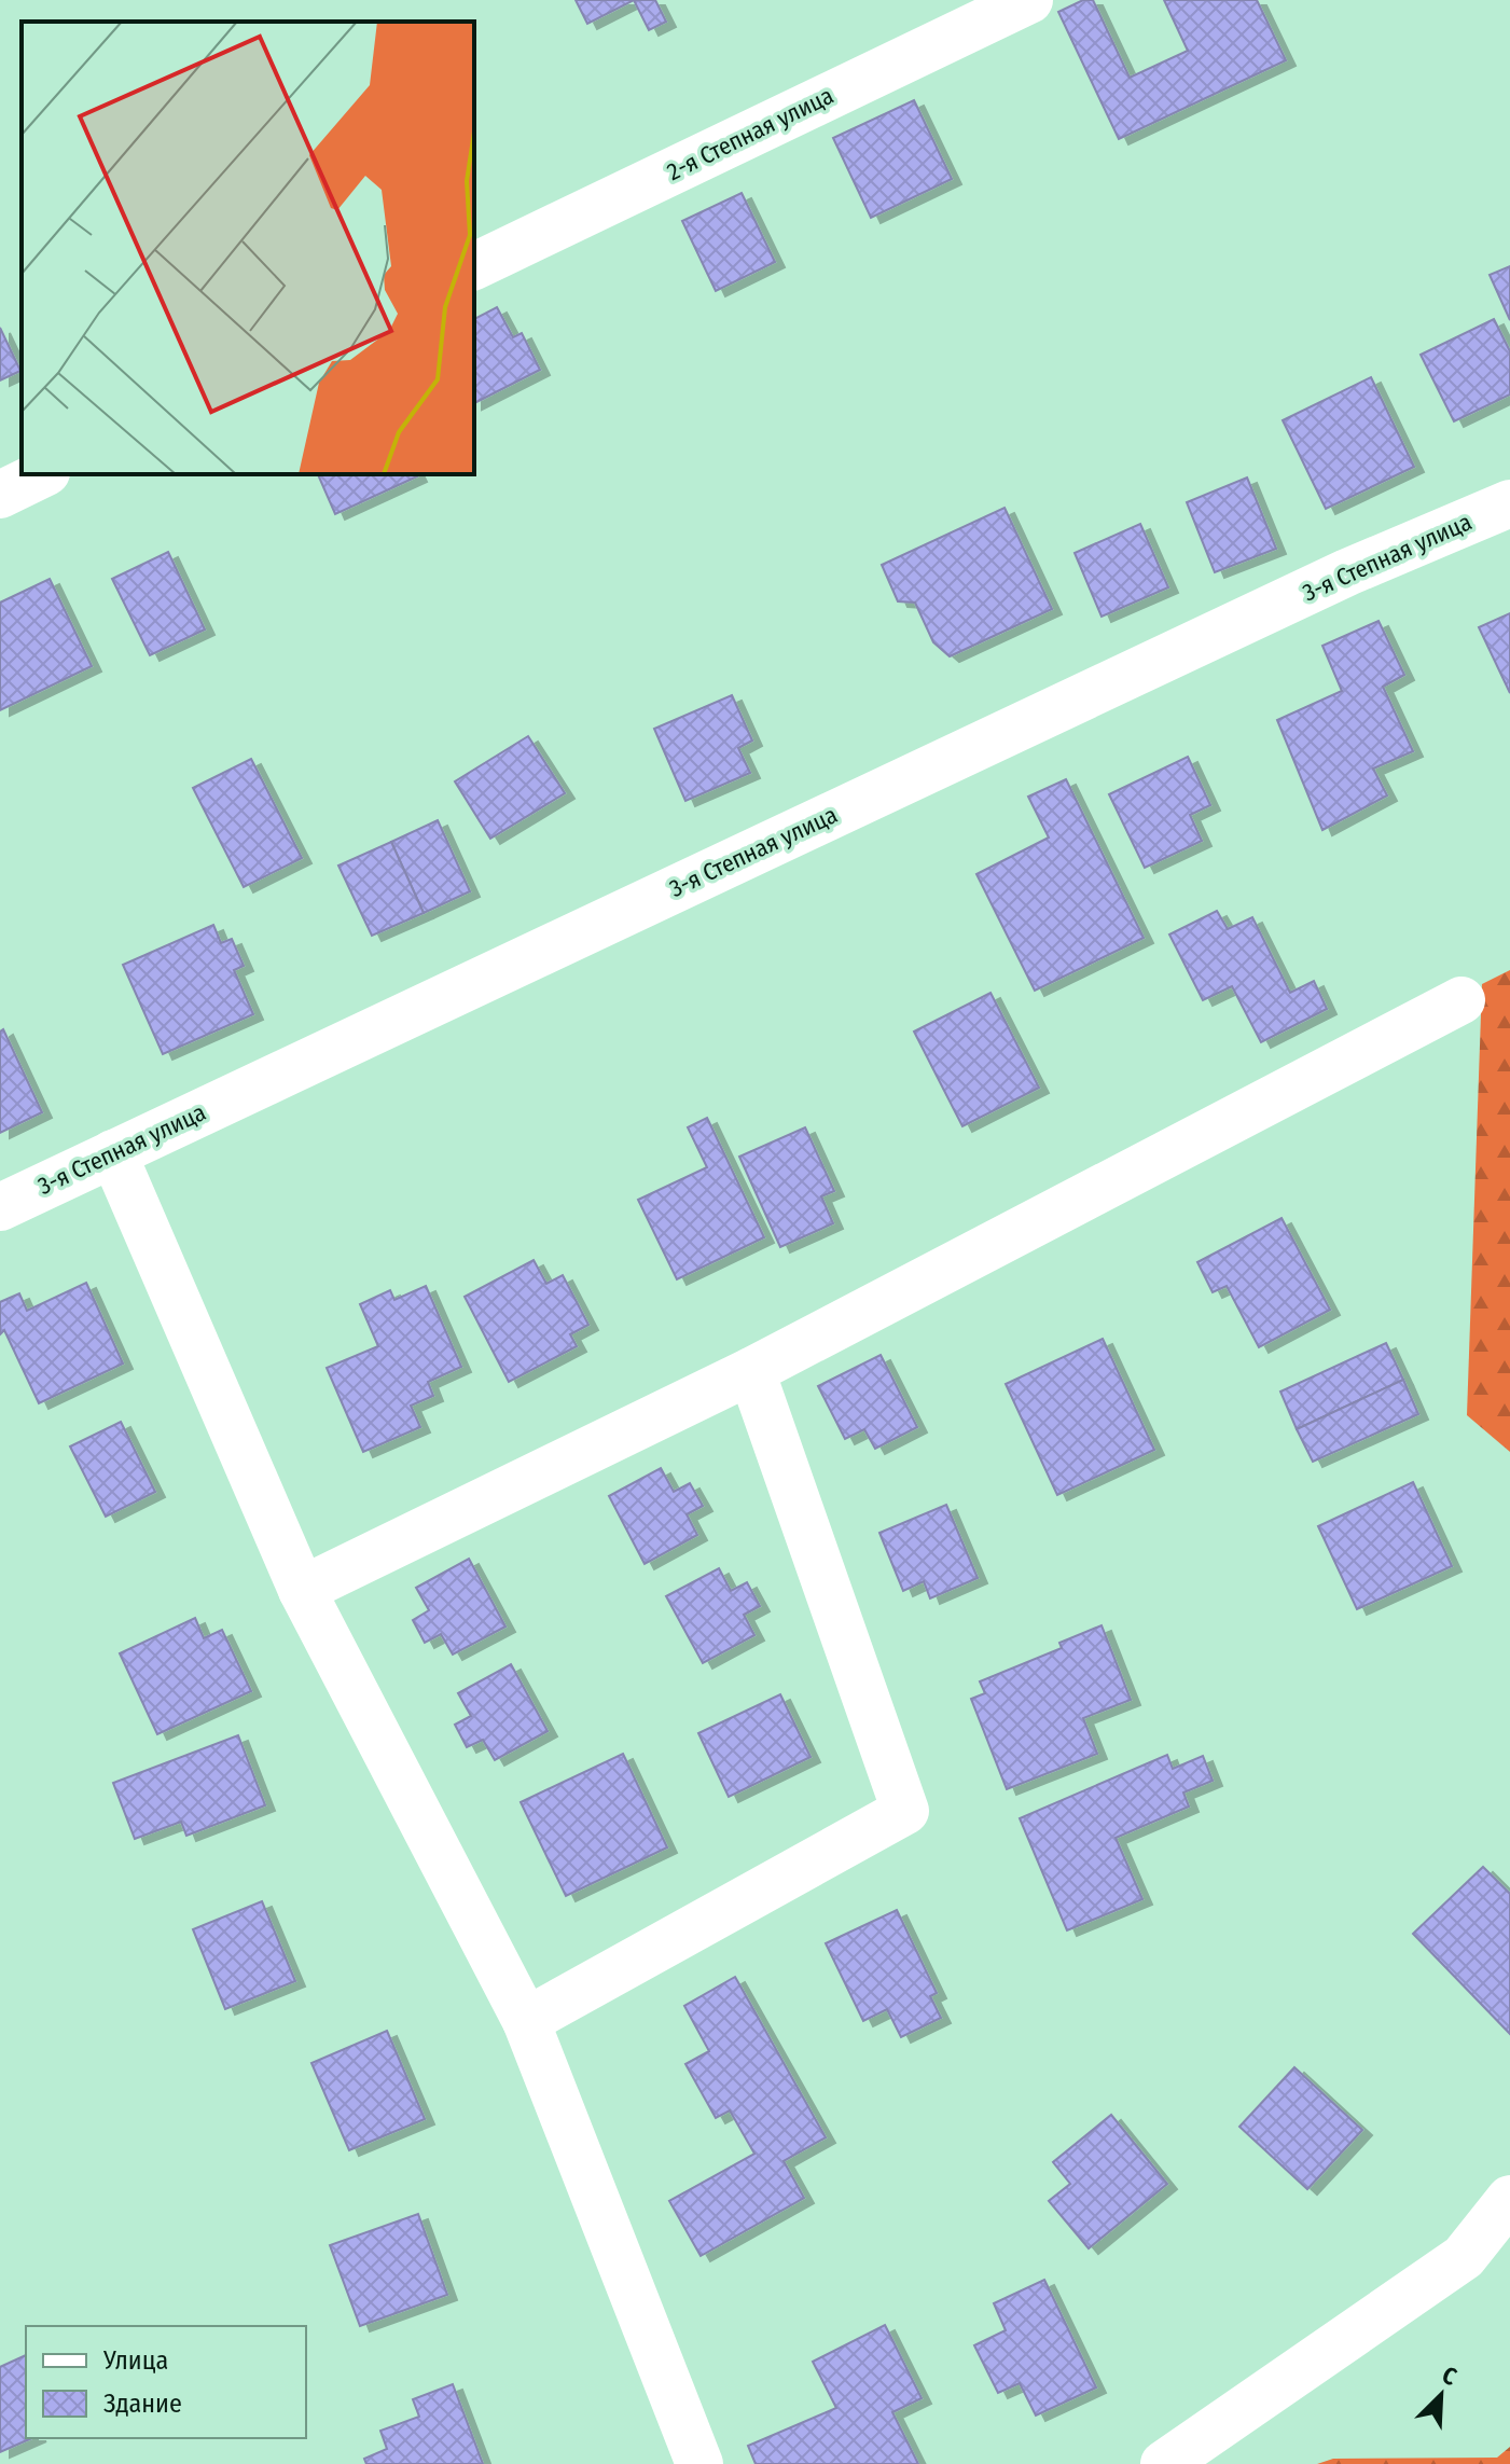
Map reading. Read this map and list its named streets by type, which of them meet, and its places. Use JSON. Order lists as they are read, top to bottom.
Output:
{
  "streets": {
    "street": ["2-я Степная улица", "3-я Степная улица"]
  },
  "legend": ["Улица", "Здание"],
  "north": "top right"
}
